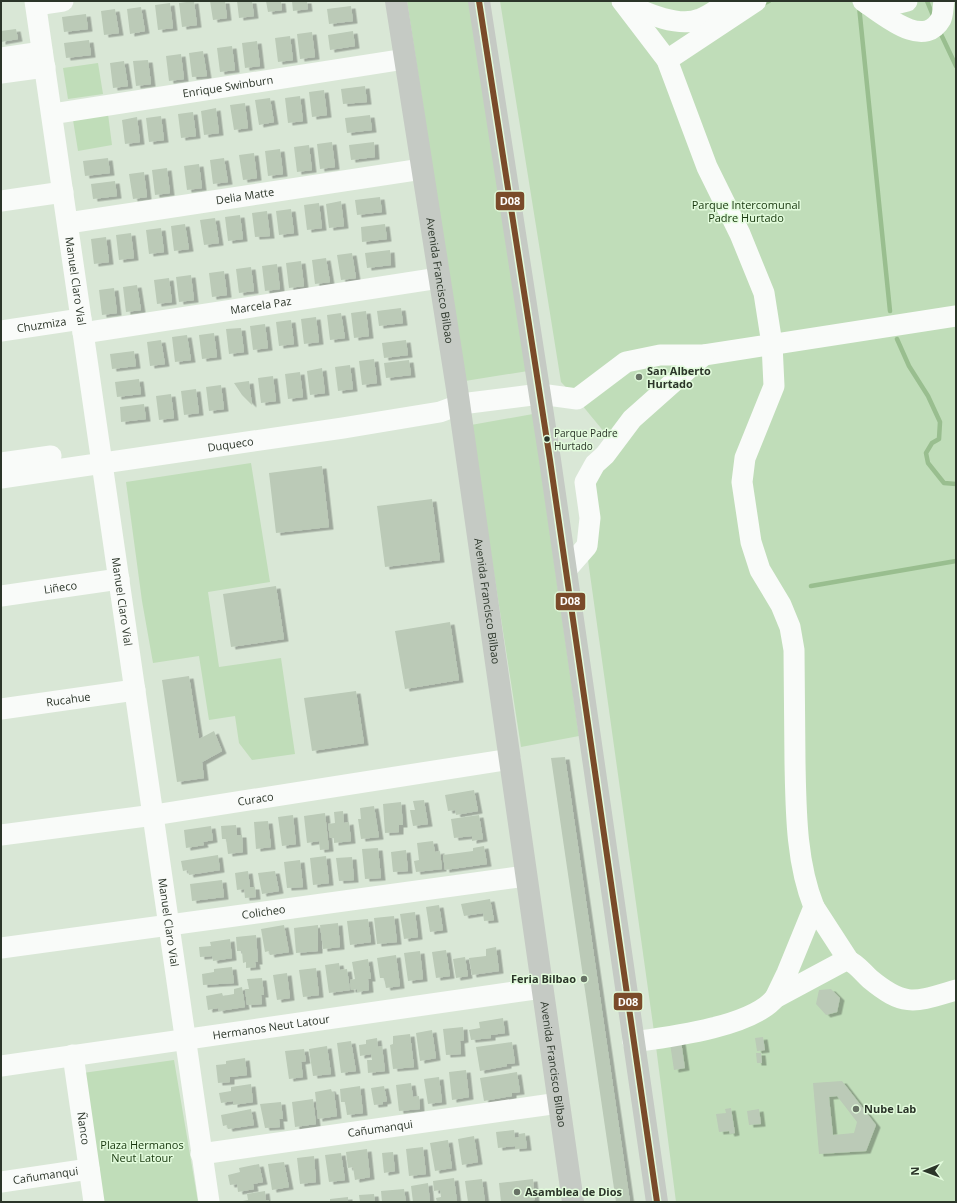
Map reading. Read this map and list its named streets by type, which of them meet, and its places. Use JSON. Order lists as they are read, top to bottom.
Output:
{
  "streets": {
    "main road": ["Avenida Francisco Bilbao"],
    "street": [
      "Enrique Swinburn",
      "Delia Matte",
      "Manuel Claro Vial",
      "Marcela Paz",
      "Chuzmiza",
      "Duqueco",
      "Liñeco",
      "Rucahue",
      "Curaco",
      "Colicheo",
      "Hermanos Neut Latour",
      "Ñanco",
      "Cañumanqui"
    ]
  },
  "crossings": [
    ["Enrique Swinburn", "Manuel Claro Vial"],
    ["Enrique Swinburn", "Avenida Francisco Bilbao"],
    ["Delia Matte", "Manuel Claro Vial"],
    ["Delia Matte", "Avenida Francisco Bilbao"],
    ["Manuel Claro Vial", "Marcela Paz"],
    ["Manuel Claro Vial", "Chuzmiza"],
    ["Manuel Claro Vial", "Duqueco"],
    ["Manuel Claro Vial", "Liñeco"],
    ["Manuel Claro Vial", "Rucahue"],
    ["Manuel Claro Vial", "Curaco"],
    ["Manuel Claro Vial", "Colicheo"],
    ["Manuel Claro Vial", "Hermanos Neut Latour"],
    ["Manuel Claro Vial", "Cañumanqui"],
    ["Avenida Francisco Bilbao", "Marcela Paz"],
    ["Avenida Francisco Bilbao", "Duqueco"],
    ["Avenida Francisco Bilbao", "Curaco"],
    ["Avenida Francisco Bilbao", "Colicheo"],
    ["Avenida Francisco Bilbao", "Hermanos Neut Latour"],
    ["Avenida Francisco Bilbao", "Cañumanqui"],
    ["Marcela Paz", "Chuzmiza"],
    ["Hermanos Neut Latour", "Ñanco"],
    ["Ñanco", "Cañumanqui"]
  ],
  "parks": ["Parque Intercomunal Padre Hurtado", "Plaza Hermanos Neut Latour"],
  "places": [
    "San Alberto Hurtado",
    "Parque Padre Hurtado",
    "Feria Bilbao",
    "Nube Lab",
    "Asamblea de Dios"
  ],
  "lines": ["transit line D08"],
  "north": "left"
}
